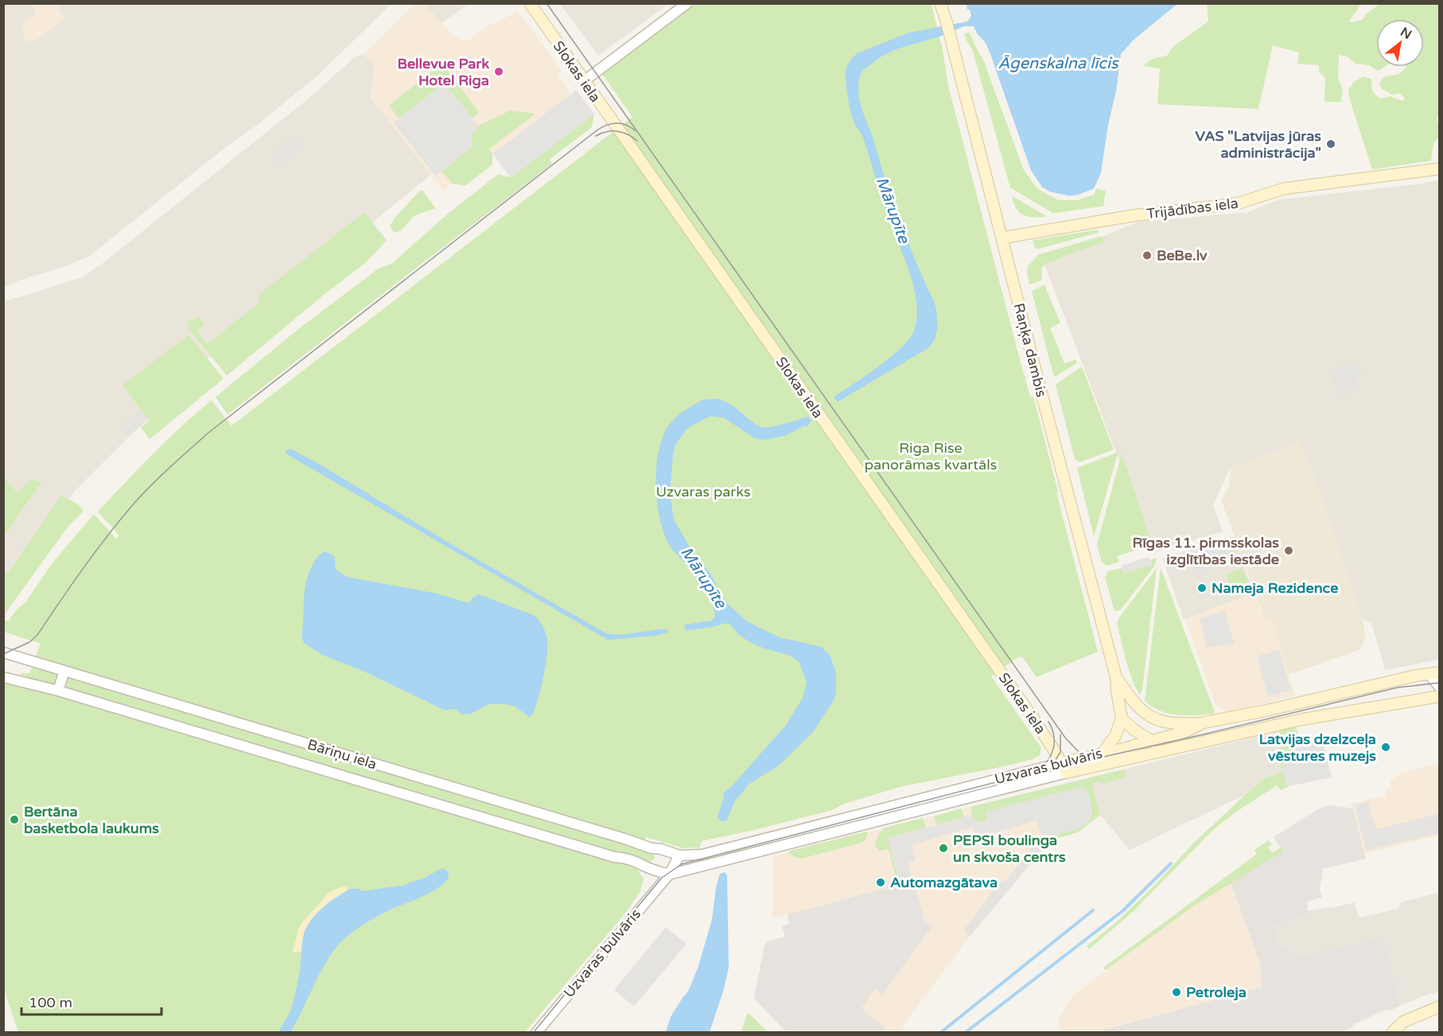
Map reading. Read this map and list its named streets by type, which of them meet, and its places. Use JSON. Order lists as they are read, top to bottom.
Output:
{
  "streets": {
    "main road": [
      "Slokas iela",
      "Trijādības iela",
      "Raņķa dambis",
      "Uzvaras bulvāris"
    ],
    "street": ["Bāriņu iela"]
  },
  "crossings": [
    ["Slokas iela", "Uzvaras bulvāris"],
    ["Trijādības iela", "Raņķa dambis"],
    ["Raņķa dambis", "Uzvaras bulvāris"],
    ["Bāriņu iela", "Uzvaras bulvāris"]
  ],
  "water": ["Āgenskalna līcis", "Mārupīte"],
  "parks": ["Riga Rise panorāmas kvartāls", "Uzvaras parks"],
  "places": [
    "Bellevue Park Hotel Riga",
    "VAS \"Latvijas jūras administrācija\"",
    "BeBe.lv",
    "Rīgas 11. pirmsskolas izglītības iestāde",
    "Nameja Rezidence",
    "Latvijas dzelzceļa vēstures muzejs",
    "Bertāna basketbola laukums",
    "PEPSI boulinga un skvoša centrs",
    "Automazgātava",
    "Petroleja"
  ],
  "scale_bar": "100 m",
  "north": "top right"
}
